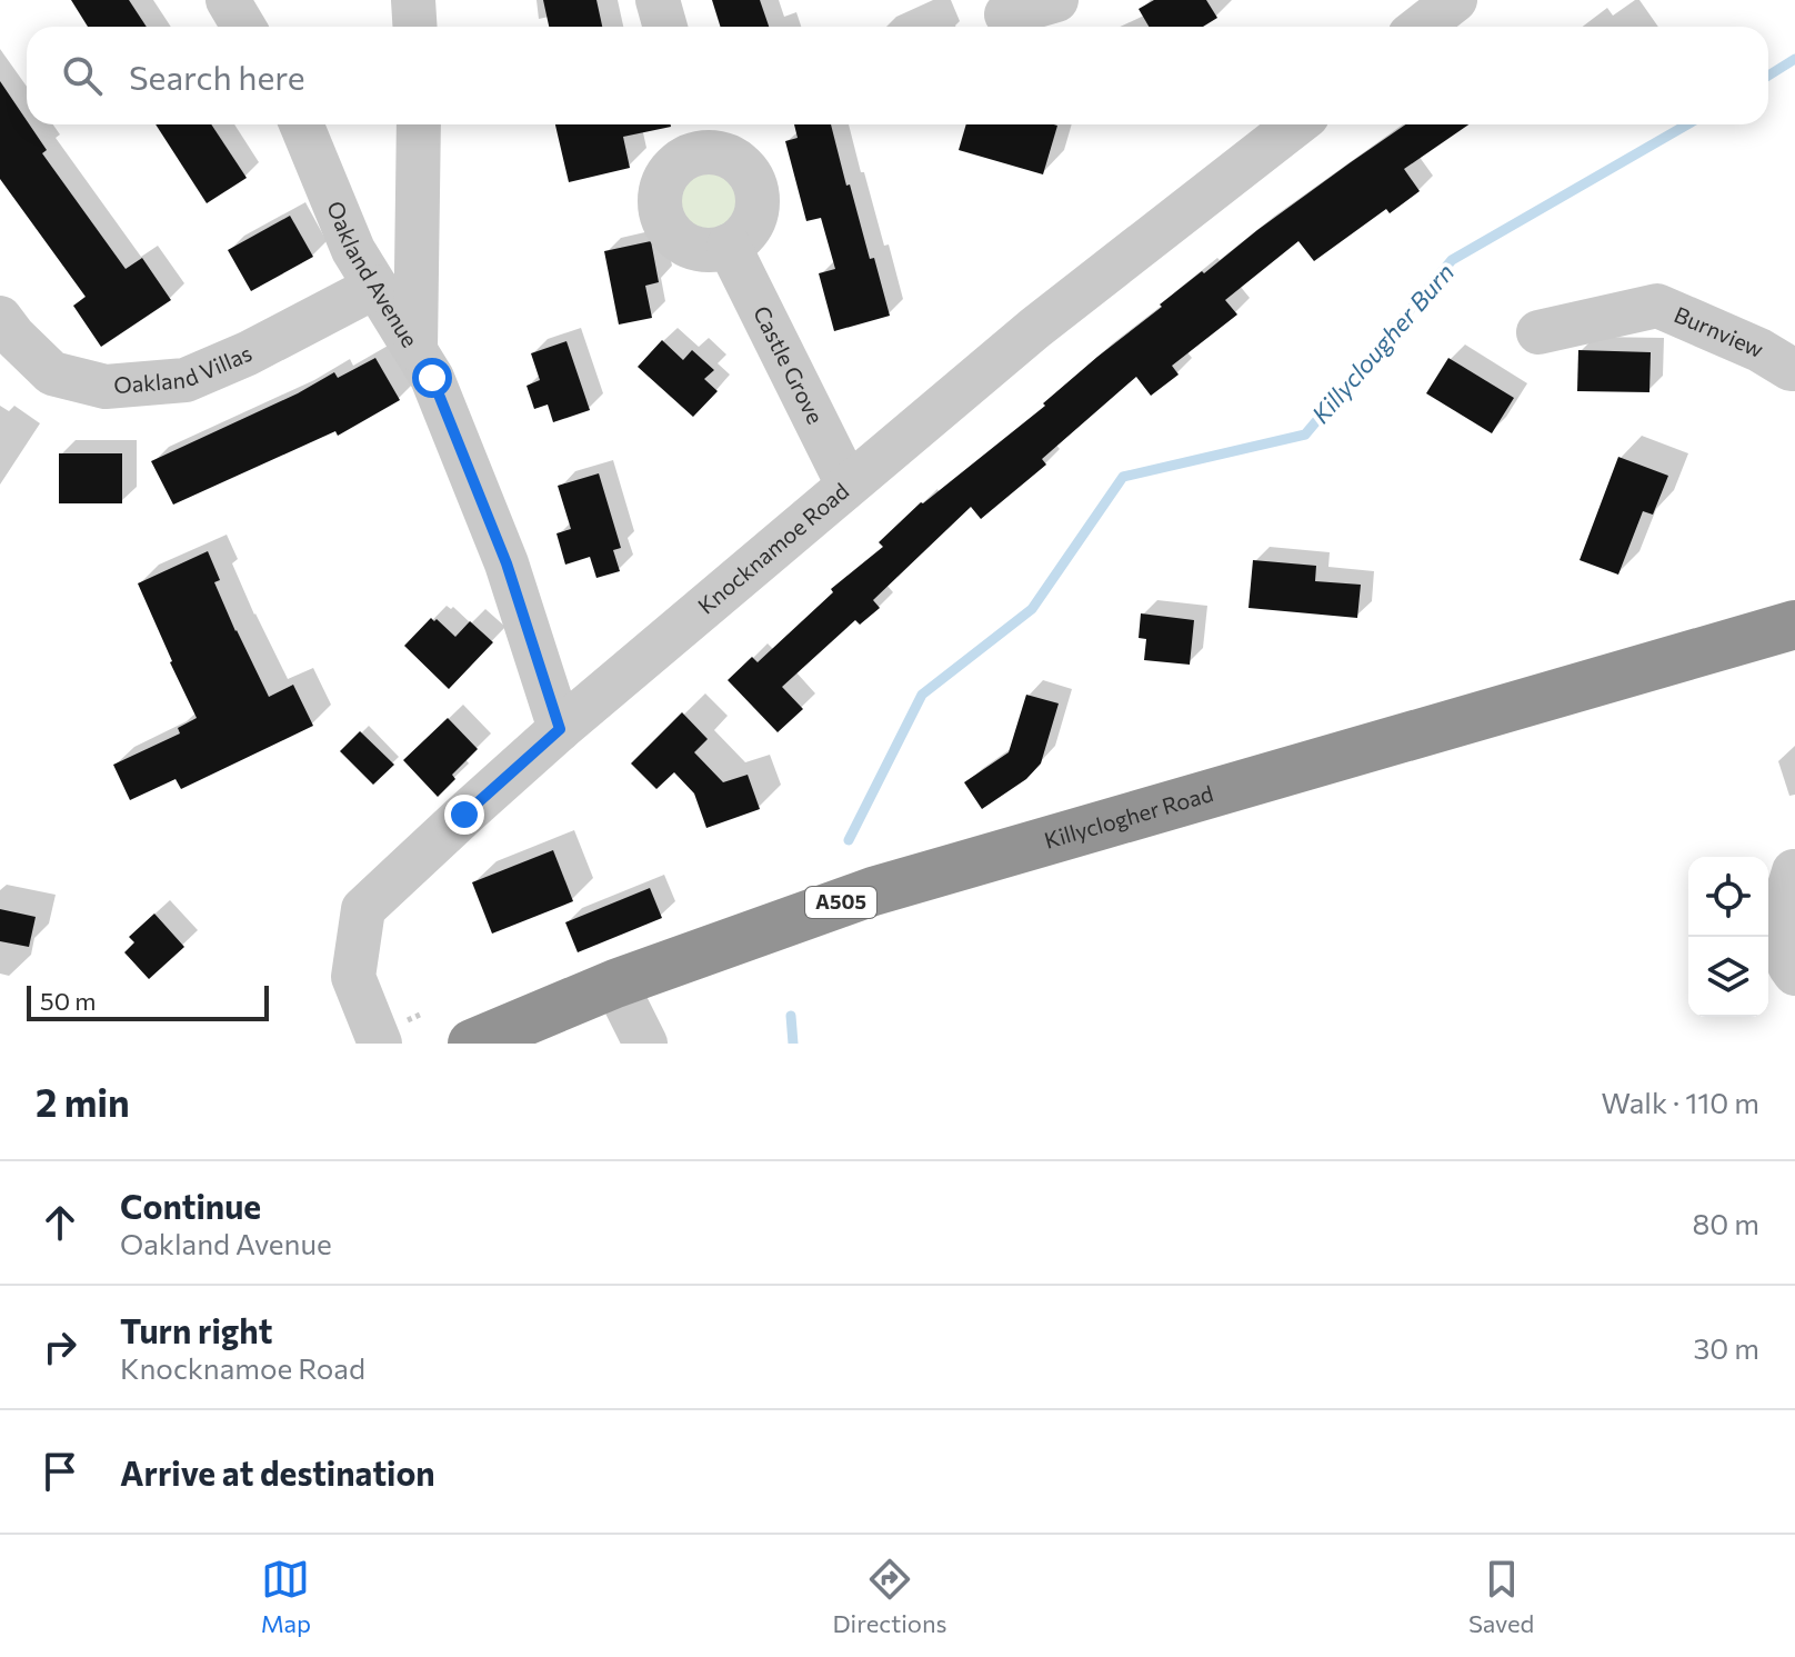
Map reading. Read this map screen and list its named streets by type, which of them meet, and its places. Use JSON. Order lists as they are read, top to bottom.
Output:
{
  "streets": {
    "highway": ["Killyclogher Road", "A505"],
    "street": [
      "Oakland Avenue",
      "Burnview",
      "Oakland Villas",
      "Castle Grove",
      "Knocknamoe Road"
    ]
  },
  "crossings": [
    ["Oakland Avenue", "Oakland Villas"],
    ["Oakland Avenue", "Knocknamoe Road"],
    ["Castle Grove", "Knocknamoe Road"]
  ],
  "water": ["Killyclougher Burn"],
  "scale_bar": "50 m",
  "page": {
    "search": "Search here",
    "scale": "50 m",
    "heading": ["2 min", "Walk · 110 m"],
    "list": [
      ["Continue", "Oakland Avenue", "80 m"],
      ["Turn right", "Knocknamoe Road", "30 m"],
      "Arrive at destination"
    ],
    "nav": ["Map", "Directions", "Saved"]
  }
}
